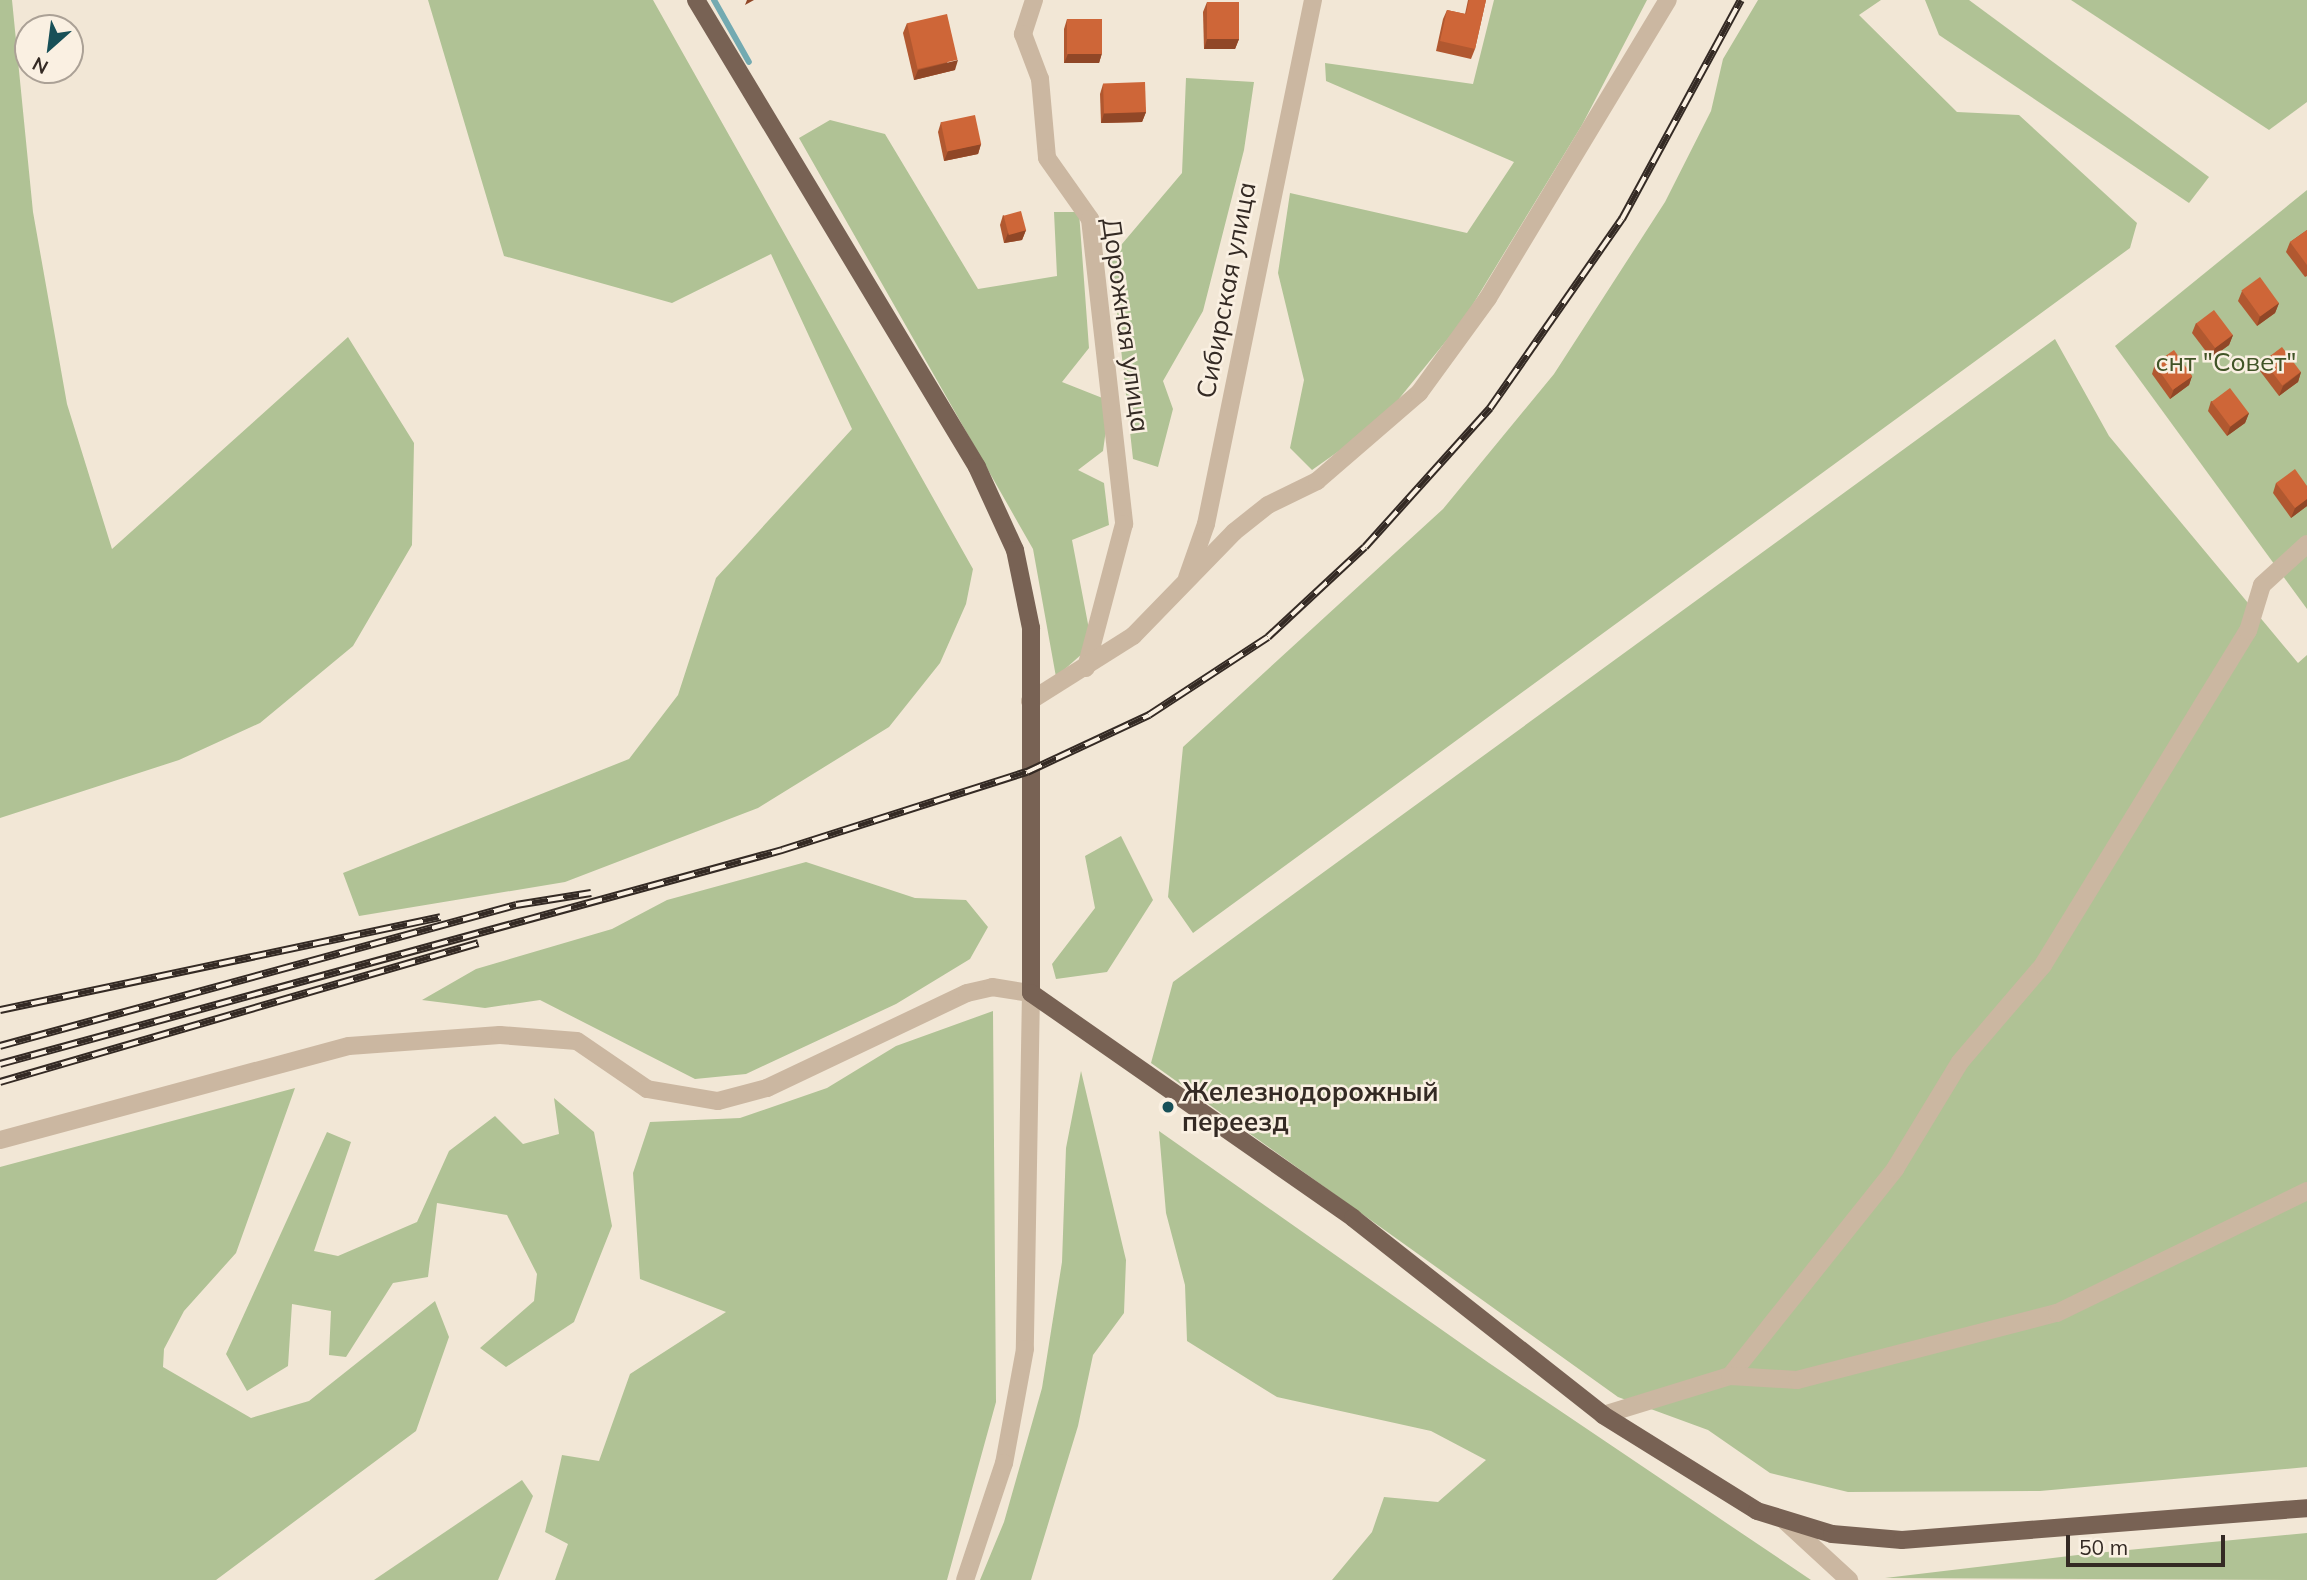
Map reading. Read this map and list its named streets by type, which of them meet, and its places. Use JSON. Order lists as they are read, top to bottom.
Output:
{
  "streets": {
    "street": ["Сибирская улица", "Дорожная улица"]
  },
  "parks": ["снт \"Совет\""],
  "places": ["Железнодорожный переезд"],
  "scale_bar": "50 m",
  "north": "bottom left"
}
